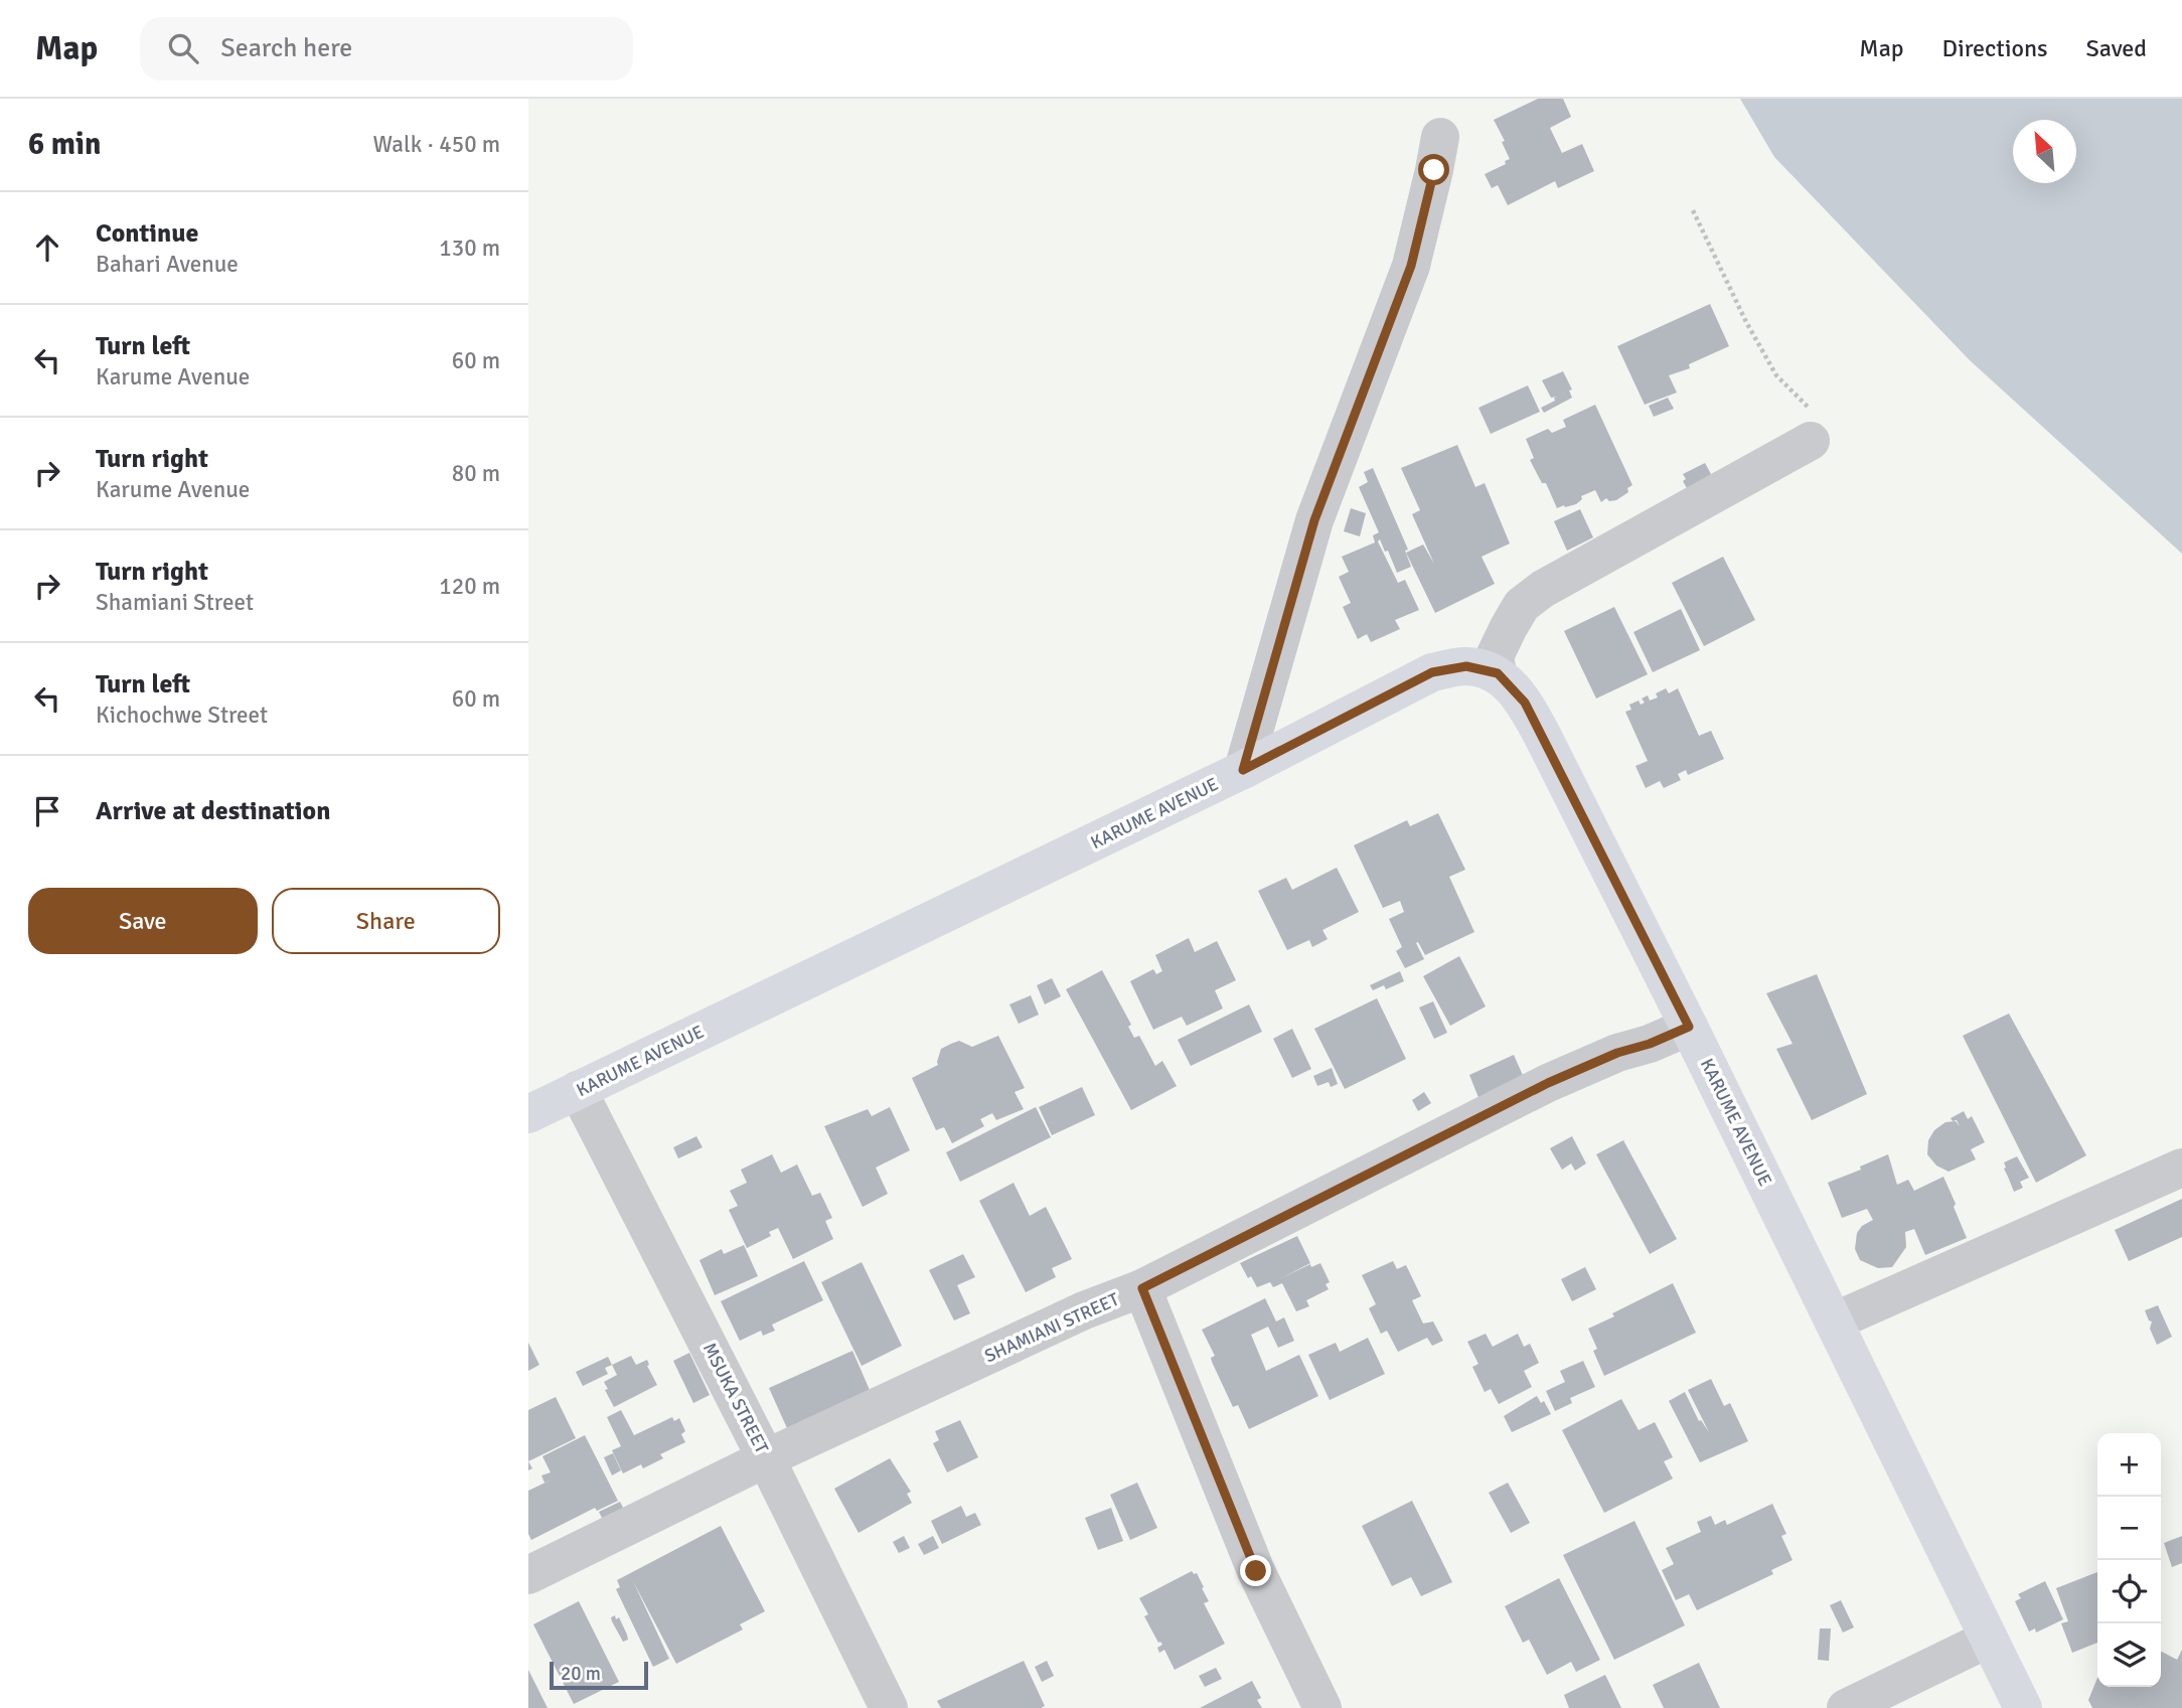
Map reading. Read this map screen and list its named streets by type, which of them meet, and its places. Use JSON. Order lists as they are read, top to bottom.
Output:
{
  "streets": {
    "main road": ["KARUME AVENUE"],
    "street": ["SHAMIANI STREET", "MSUKA STREET"]
  },
  "crossings": [
    ["KARUME AVENUE", "SHAMIANI STREET"],
    ["KARUME AVENUE", "MSUKA STREET"],
    ["SHAMIANI STREET", "MSUKA STREET"]
  ],
  "scale_bar": "20 m",
  "north": "top left",
  "page": {
    "header": "Map",
    "search": "Search here",
    "nav": ["Map", "Directions", "Saved"],
    "heading": ["6 min", "Walk · 450 m"],
    "list": [
      ["Continue", "Bahari Avenue", "130 m"],
      ["Turn left", "Karume Avenue", "60 m"],
      ["Turn right", "Karume Avenue", "80 m"],
      ["Turn right", "Shamiani Street", "120 m"],
      ["Turn left", "Kichochwe Street", "60 m"],
      "Arrive at destination"
    ],
    "buttons": ["Save", "Share"],
    "map_buttons": ["+", "−"],
    "scale": "20 m"
  }
}
